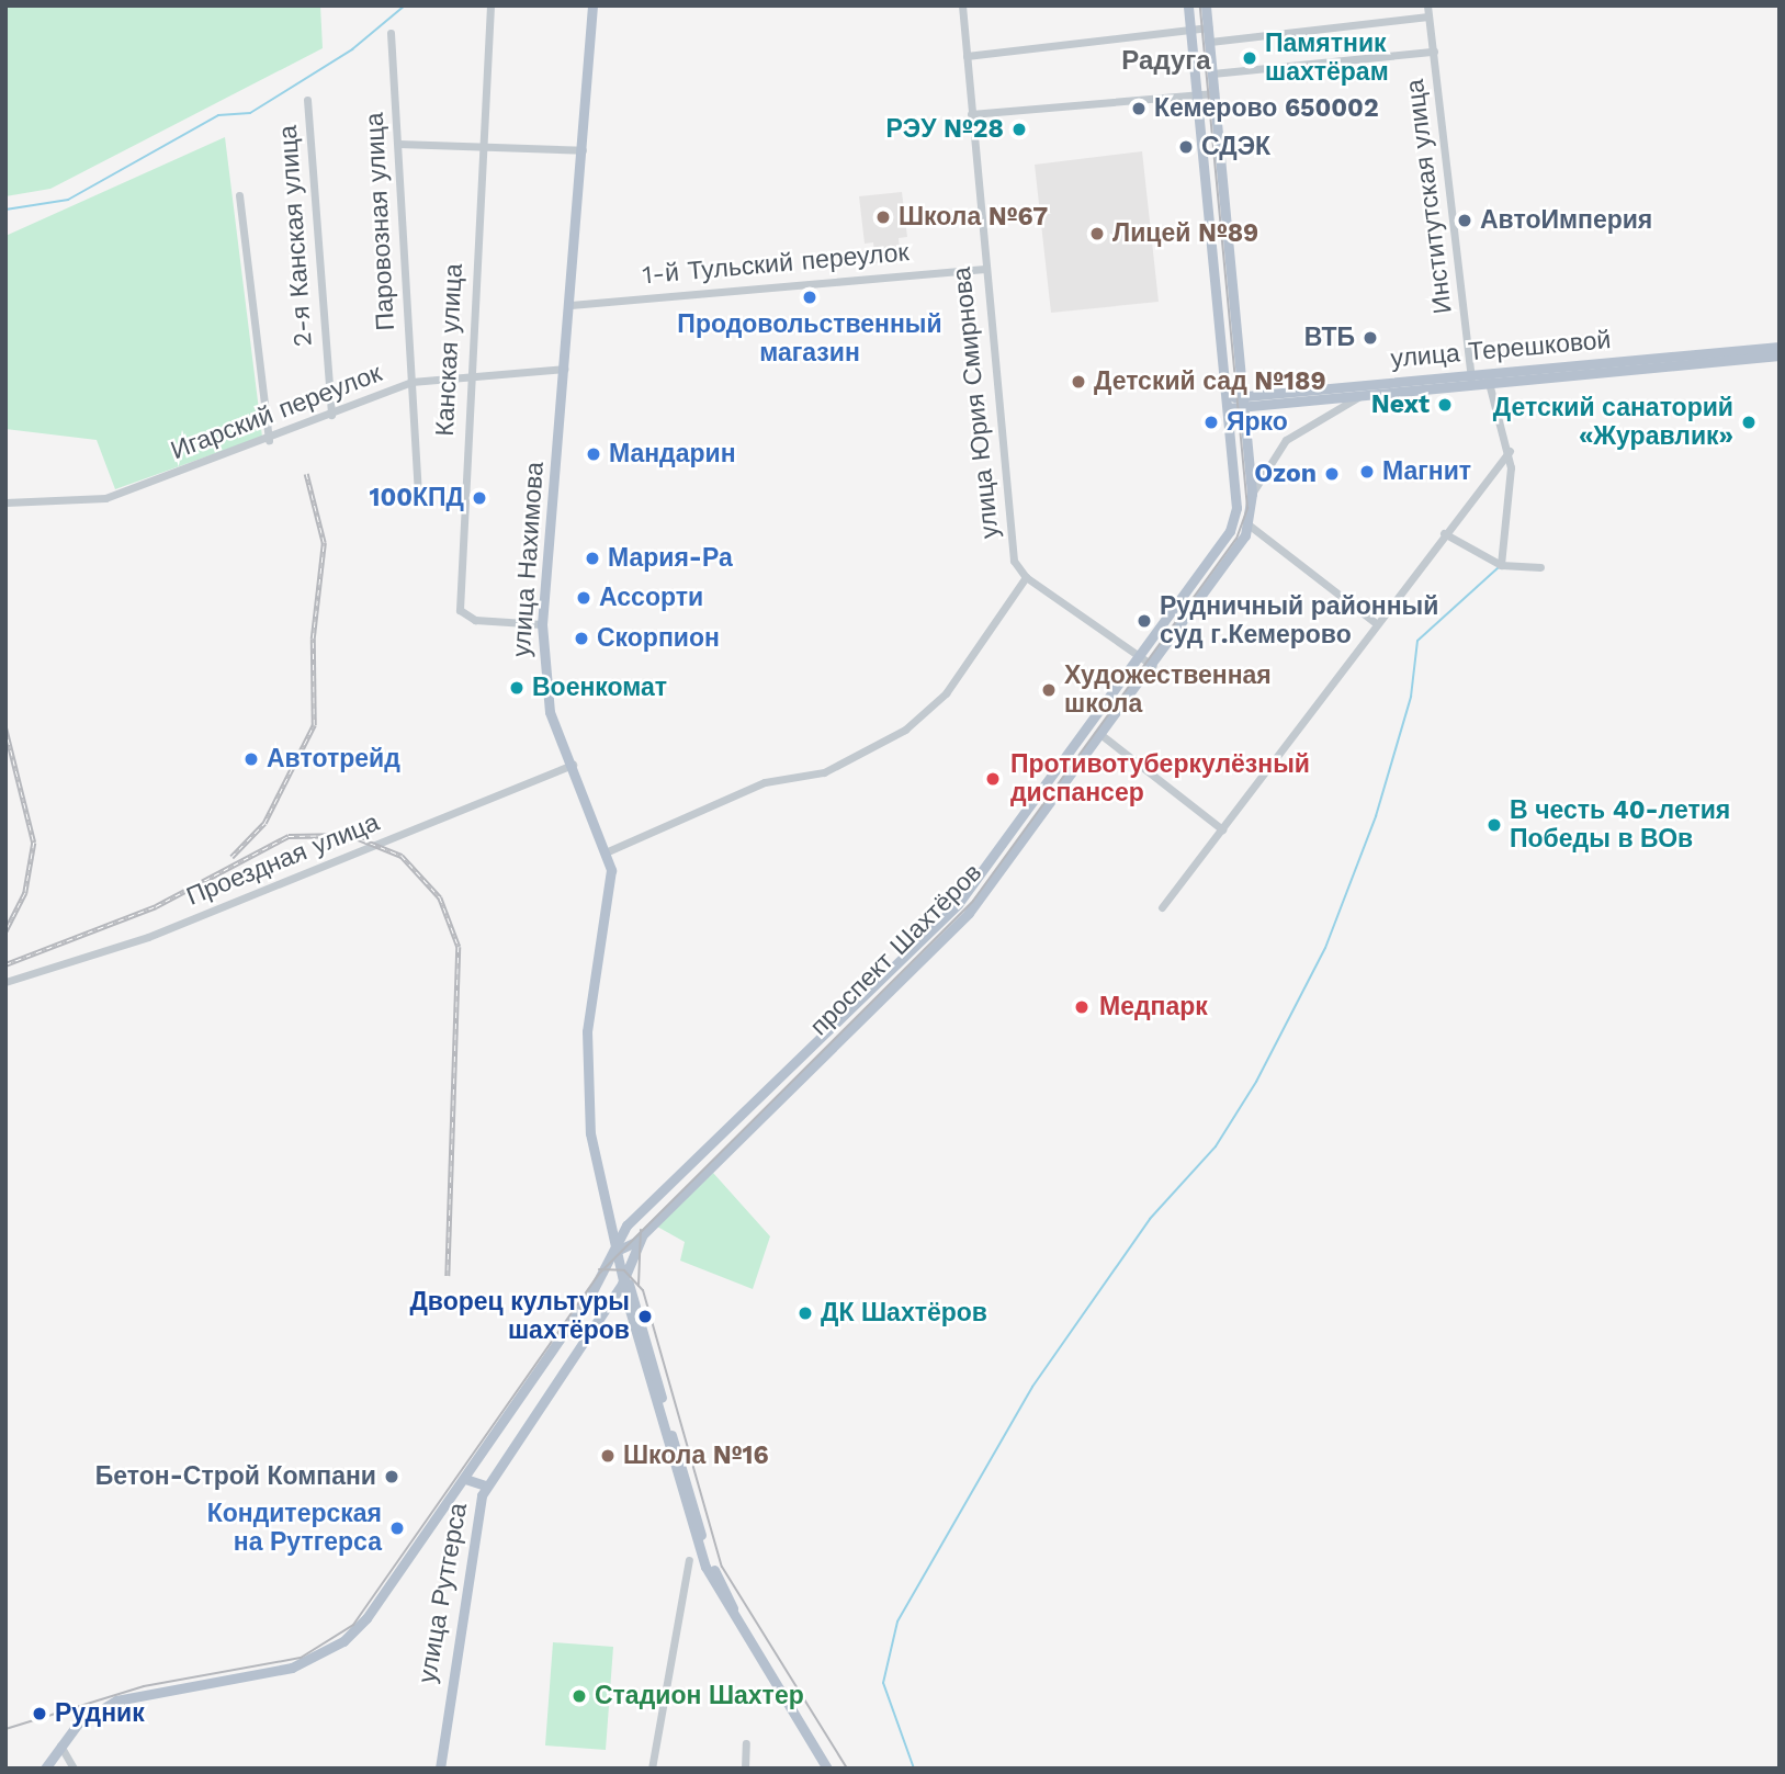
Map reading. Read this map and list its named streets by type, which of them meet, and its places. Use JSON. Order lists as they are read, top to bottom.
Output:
{
  "streets": {
    "main road": [
      "улица Терешковой",
      "улица Нахимова",
      "проспект Шахтёров",
      "улица Рутгерса"
    ],
    "street": [
      "Институтская улица",
      "Паровозная улица",
      "2-я Канская улица",
      "1-й Тульский переулок",
      "Канская улица",
      "улица Юрия Смирнова",
      "Игарский переулок",
      "Проездная улица"
    ]
  },
  "crossings": [
    ["Институтская улица", "улица Терешковой"],
    ["Паровозная улица", "Игарский переулок"],
    ["2-я Канская улица", "Игарский переулок"],
    ["1-й Тульский переулок", "улица Юрия Смирнова"],
    ["1-й Тульский переулок", "улица Нахимова"],
    ["Канская улица", "Игарский переулок"],
    ["Канская улица", "улица Нахимова"],
    ["улица Терешковой", "проспект Шахтёров"],
    ["Игарский переулок", "улица Нахимова"],
    ["улица Нахимова", "Проездная улица"],
    ["улица Нахимова", "проспект Шахтёров"],
    ["улица Нахимова", "улица Рутгерса"],
    ["проспект Шахтёров", "улица Рутгерса"]
  ],
  "districts": ["Радуга"],
  "places": [
    "Памятник шахтёрам",
    "Кемерово 650002",
    "РЭУ №28",
    "СДЭК",
    "Школа №67",
    "АвтоИмперия",
    "Лицей №89",
    "Продовольственный магазин",
    "ВТБ",
    "Детский сад №189",
    "Next",
    "Ярко",
    "Детский санаторий «Журавлик»",
    "Мандарин",
    "Магнит",
    "Ozon",
    "100КПД",
    "Мария-Ра",
    "Ассорти",
    "Рудничный районный суд г.Кемерово",
    "Скорпион",
    "Военкомат",
    "Художественная школа",
    "Автотрейд",
    "Противотуберкулёзный диспансер",
    "В честь 40-летия Победы в ВОв",
    "Медпарк",
    "ДК Шахтёров",
    "Дворец культуры шахтёров",
    "Школа №16",
    "Бетон-Строй Компани",
    "Кондитерская на Рутгерса",
    "Стадион Шахтер",
    "Рудник"
  ]
}
